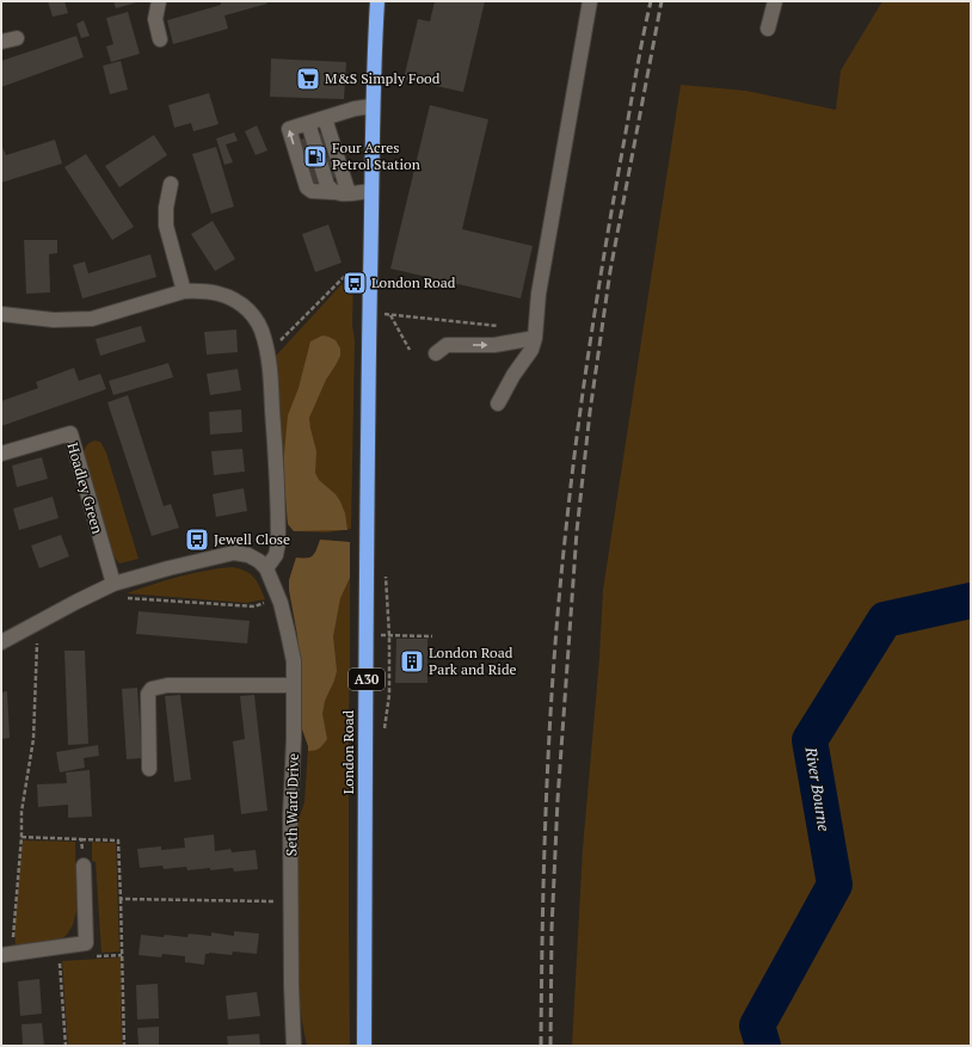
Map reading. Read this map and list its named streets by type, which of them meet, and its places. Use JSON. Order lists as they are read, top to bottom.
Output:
{
  "streets": {
    "highway": ["A30", "London Road"],
    "street": ["Hoadley Green", "Seth Ward Drive"]
  },
  "water": ["River Bourne"],
  "places": {
    "supermarket": ["M&S Simply Food"],
    "fuel station": ["Four Acres Petrol Station"],
    "bus stop": ["London Road", "Jewell Close"],
    "building": ["London Road Park and Ride"]
  }
}
